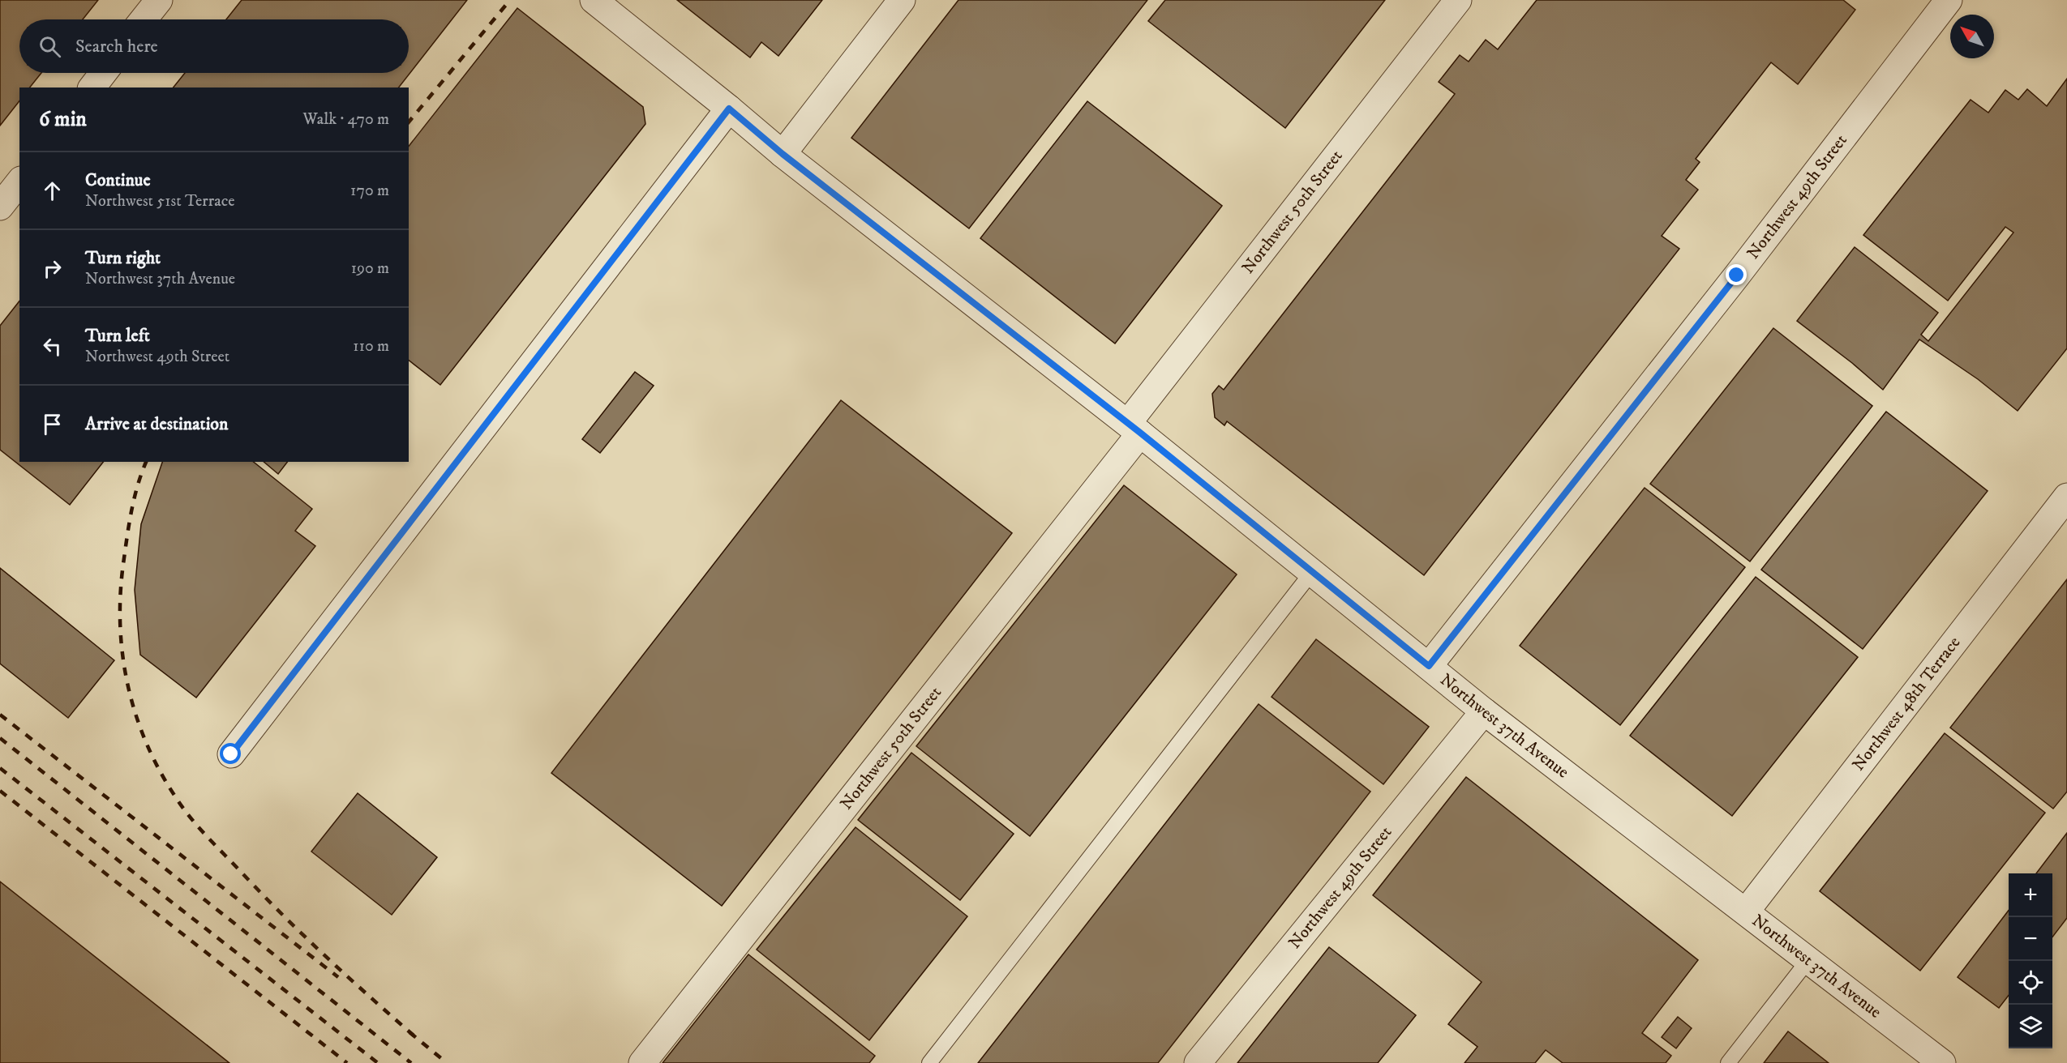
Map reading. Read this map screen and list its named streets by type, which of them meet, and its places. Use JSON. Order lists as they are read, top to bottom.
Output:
{
  "streets": {
    "street": [
      "Northwest 49th Street",
      "Northwest 50th Street",
      "Northwest 48th Terrace",
      "Northwest 37th Avenue"
    ]
  },
  "crossings": [
    ["Northwest 49th Street", "Northwest 37th Avenue"],
    ["Northwest 50th Street", "Northwest 37th Avenue"],
    ["Northwest 48th Terrace", "Northwest 37th Avenue"]
  ],
  "north": "top left",
  "page": {
    "search": "Search here",
    "heading": ["6 min", "Walk · 470 m"],
    "list": [
      ["Continue", "Northwest 51st Terrace", "170 m"],
      ["Turn right", "Northwest 37th Avenue", "190 m"],
      ["Turn left", "Northwest 49th Street", "110 m"],
      "Arrive at destination"
    ],
    "map_buttons": ["+", "−"]
  }
}
